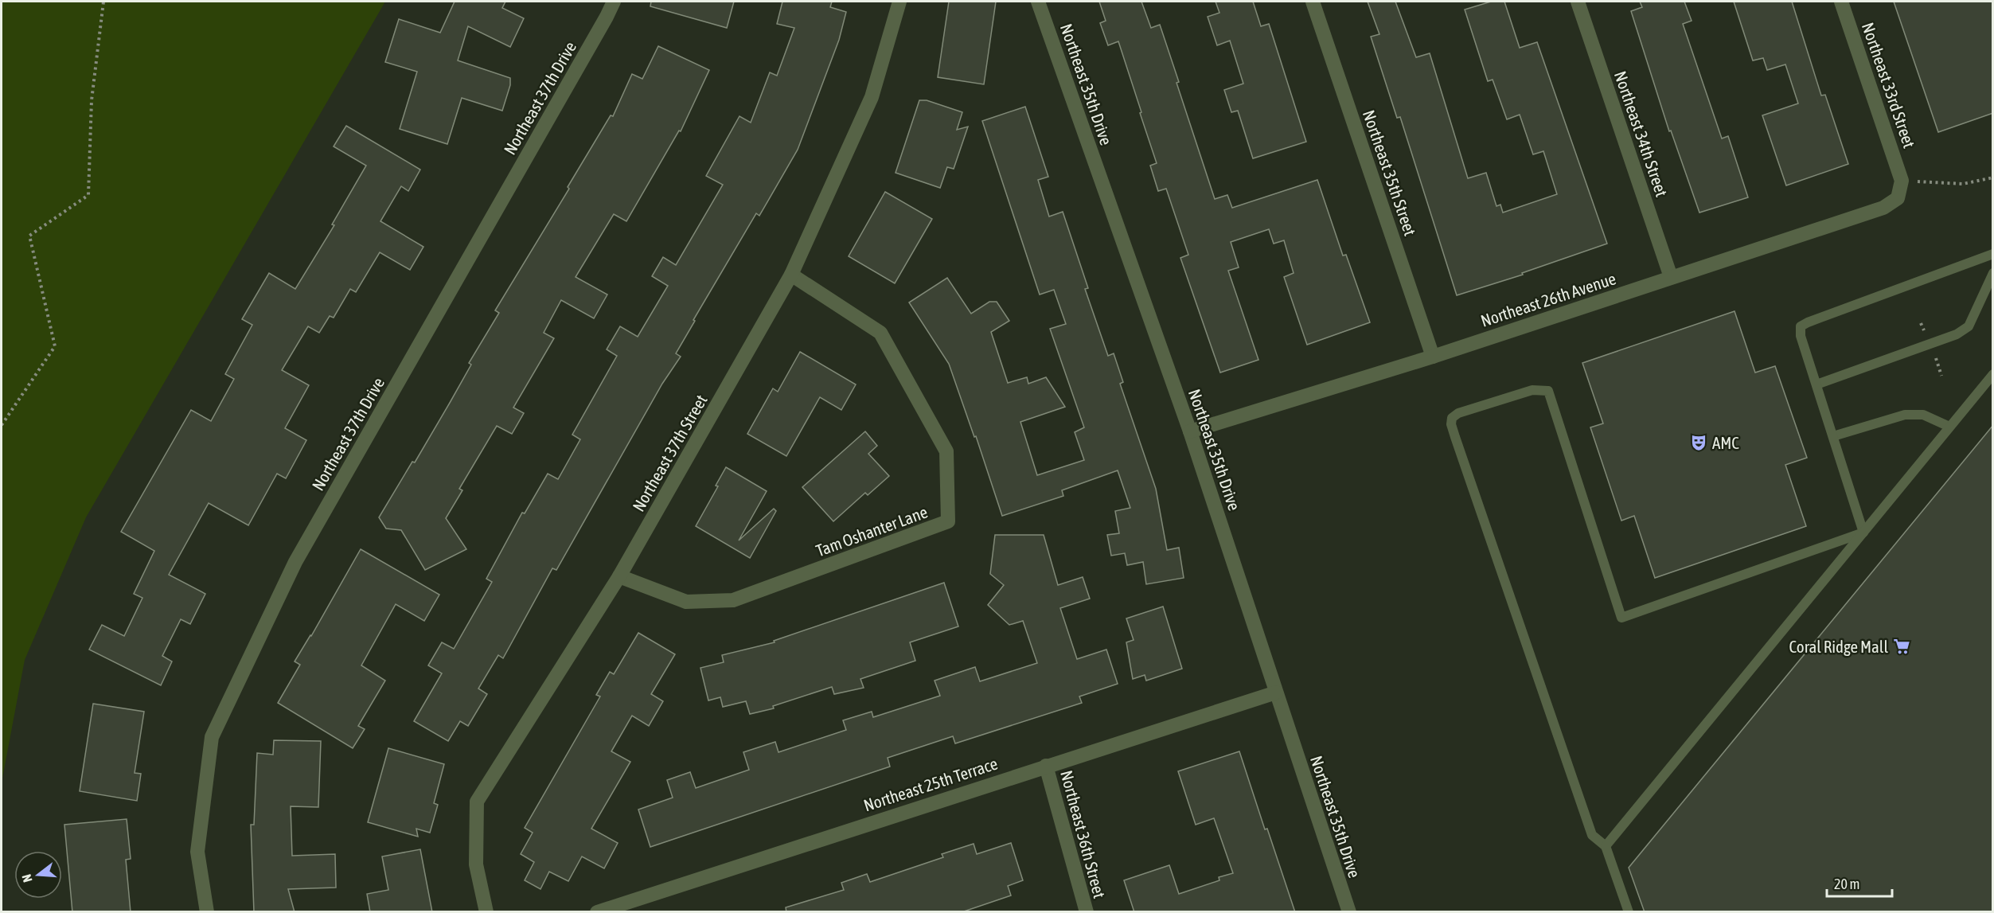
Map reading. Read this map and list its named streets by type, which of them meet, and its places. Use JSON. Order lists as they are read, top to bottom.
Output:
{
  "streets": {
    "street": [
      "Northeast 35th Drive",
      "Northeast 33rd Street",
      "Northeast 37th Drive",
      "Northeast 34th Street",
      "Northeast 35th Street",
      "Northeast 26th Avenue",
      "Northeast 37th Street",
      "Tam Oshanter Lane",
      "Northeast 25th Terrace",
      "Northeast 36th Street"
    ]
  },
  "crossings": [
    ["Northeast 35th Drive", "Northeast 26th Avenue"],
    ["Northeast 35th Drive", "Northeast 25th Terrace"],
    ["Northeast 33rd Street", "Northeast 26th Avenue"],
    ["Northeast 34th Street", "Northeast 26th Avenue"],
    ["Northeast 35th Street", "Northeast 26th Avenue"],
    ["Northeast 37th Street", "Tam Oshanter Lane"],
    ["Northeast 25th Terrace", "Northeast 36th Street"]
  ],
  "places": {
    "theatre": ["AMC"],
    "supermarket": ["Coral Ridge Mall"]
  },
  "scale_bar": "20 m",
  "north": "left"
}
